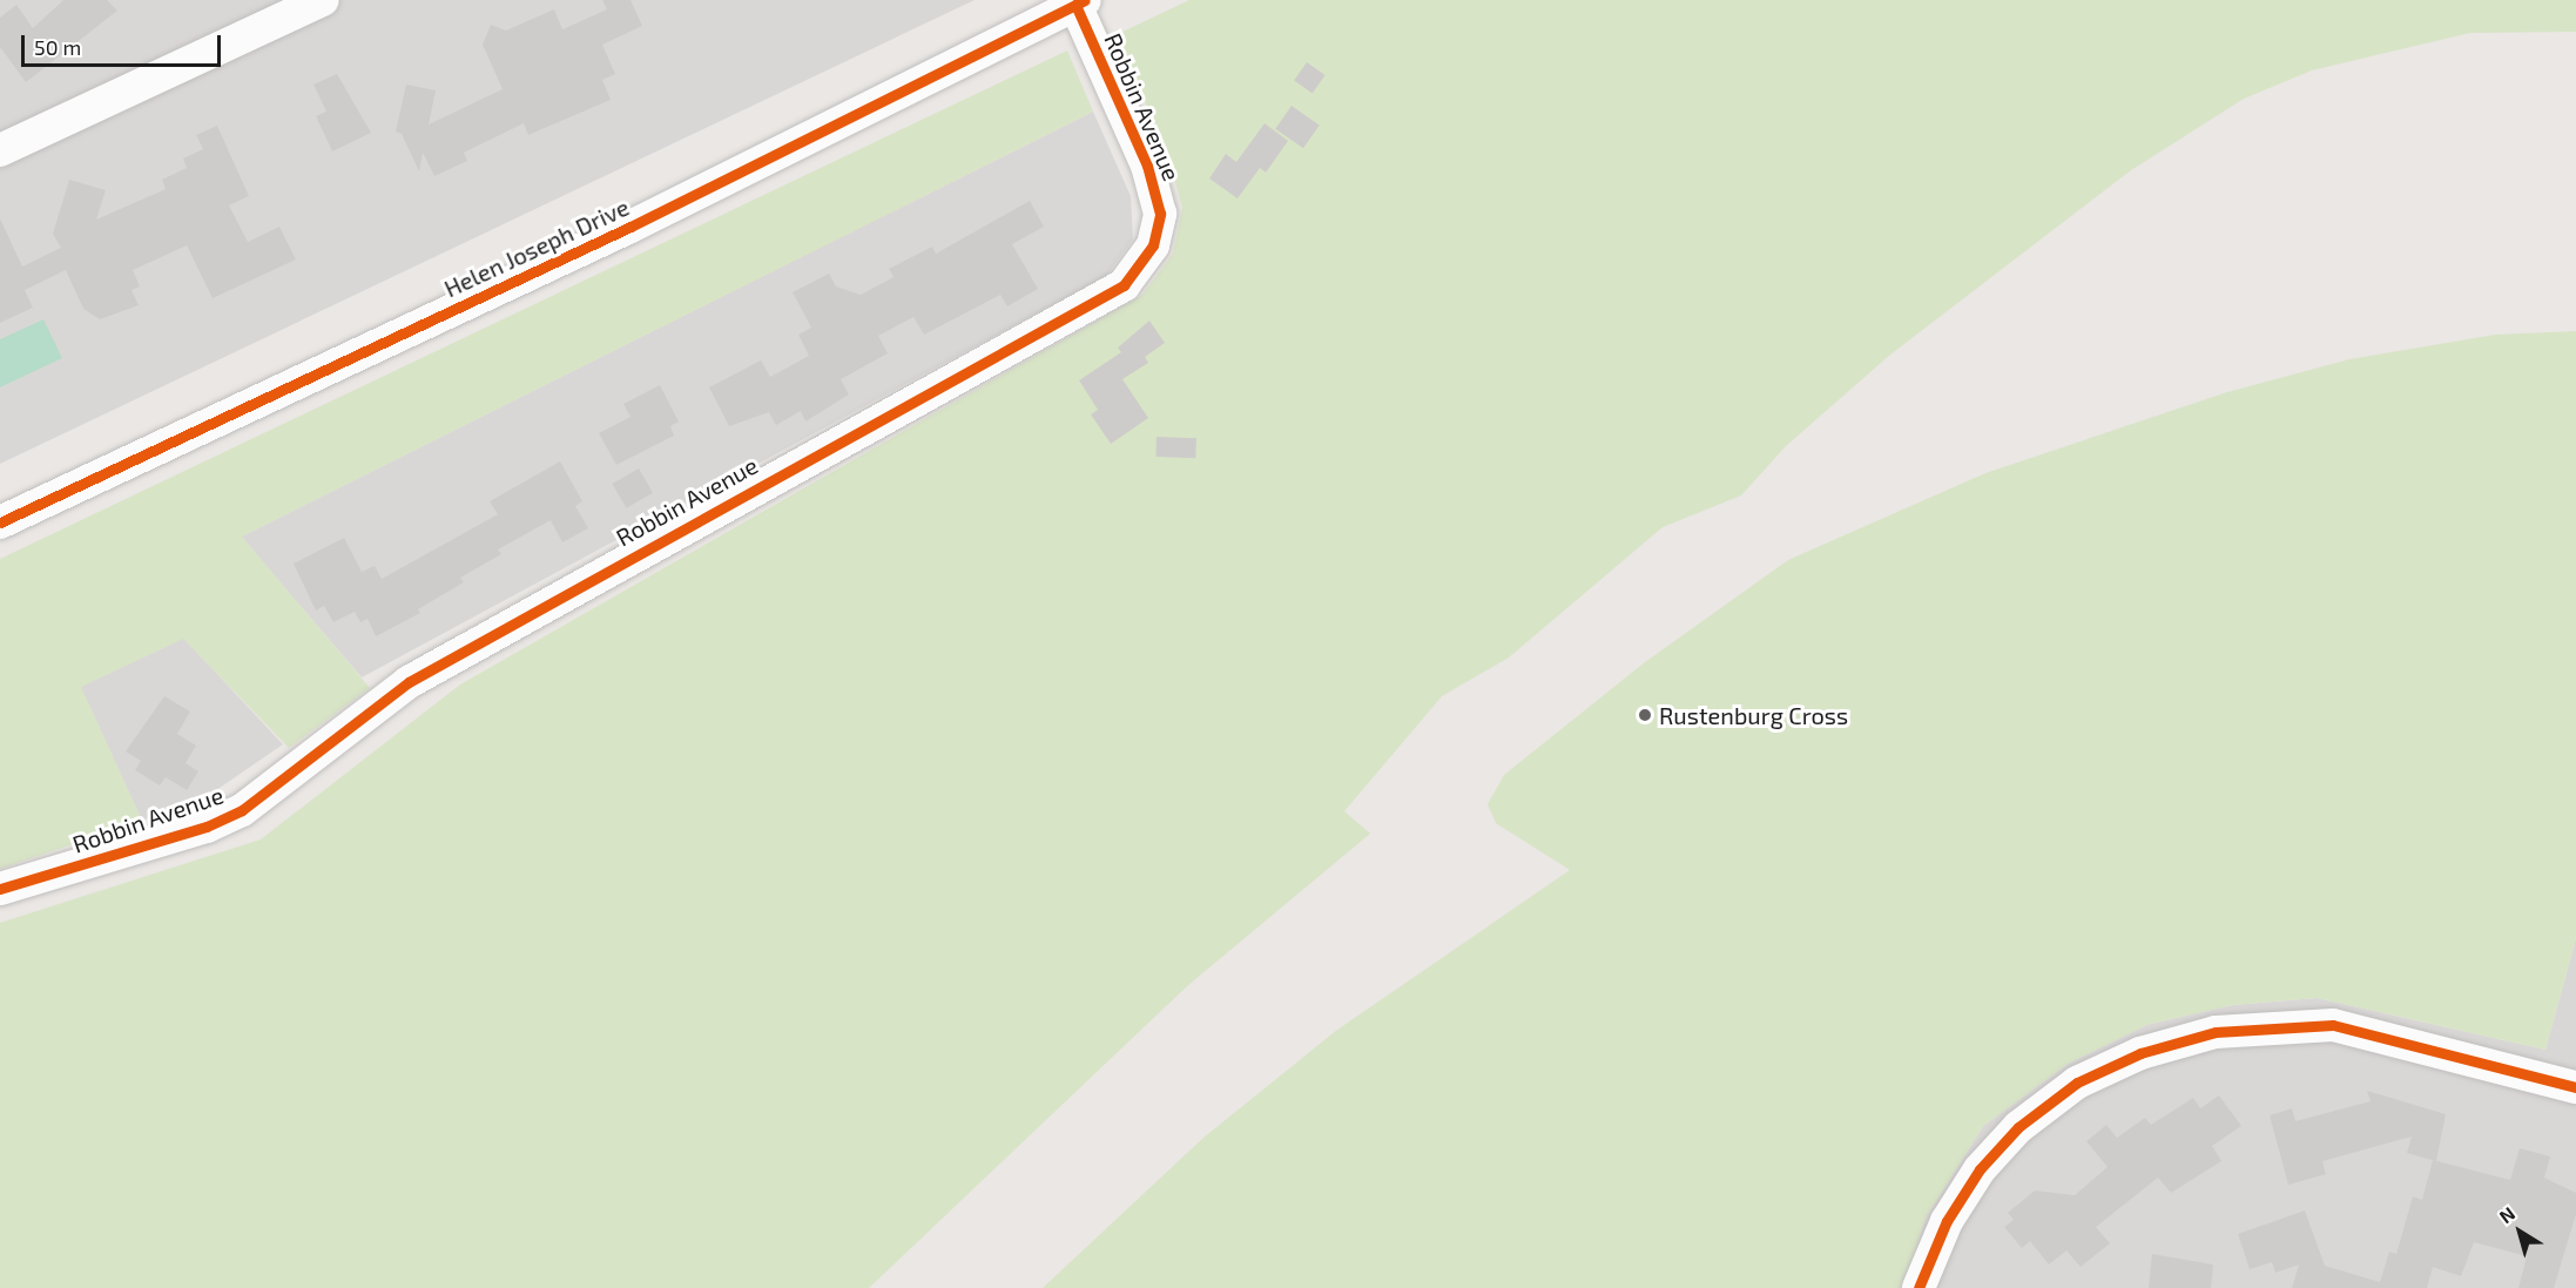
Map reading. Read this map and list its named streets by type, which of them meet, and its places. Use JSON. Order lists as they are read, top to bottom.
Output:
{
  "streets": {
    "street": ["Robbin Avenue", "Helen Joseph Drive"]
  },
  "crossings": [
    ["Robbin Avenue", "Helen Joseph Drive"]
  ],
  "places": ["Rustenburg Cross"],
  "scale_bar": "50 m",
  "north": "top left"
}
